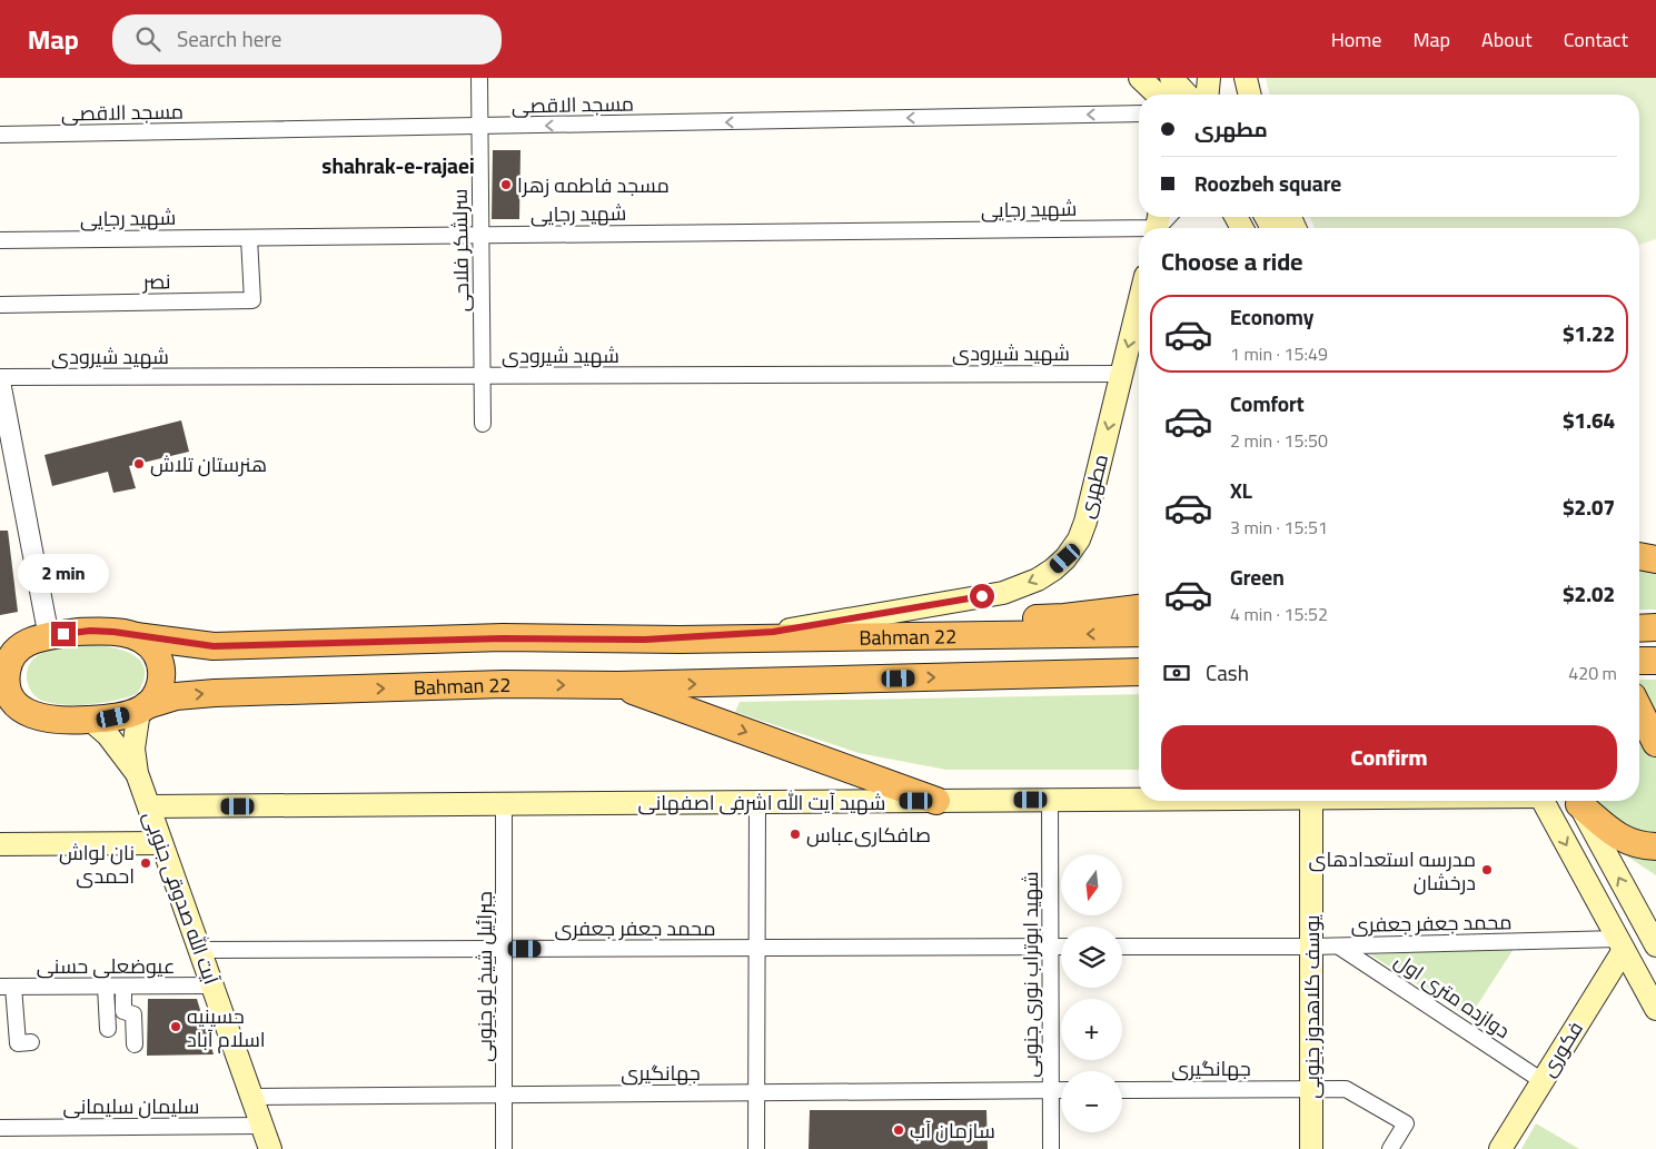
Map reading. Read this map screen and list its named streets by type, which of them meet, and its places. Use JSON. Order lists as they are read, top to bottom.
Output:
{
  "streets": {
    "highway": ["Bahman 22"],
    "main road": [
      "مطهری",
      "شهید آیت الله اشرفی اصفهانی",
      "آیت الله صدوقی جنوبی",
      "یوسف کلاهدوز جنوبی",
      "فکوری"
    ],
    "street": [
      "مسجد الاقصی",
      "شهید رجایی",
      "سرلشکر فلاحی",
      "نصر",
      "شهید شیرودی",
      "محمد جعفر جعفری",
      "عیوضعلی حسنی",
      "شهید ابوتراب نوری جنوبی",
      "جبرائیل شیخ لو جنوبی",
      "دوازده متری اول",
      "جهانگیری",
      "سلیمان سلیمانی"
    ]
  },
  "crossings": [
    ["مسجد الاقصی", "سرلشکر فلاحی"],
    ["شهید رجایی", "سرلشکر فلاحی"],
    ["شهید رجایی", "نصر"],
    ["سرلشکر فلاحی", "شهید شیرودی"],
    ["شهید شیرودی", "مطهری"],
    ["شهید آیت الله اشرفی اصفهانی", "آیت الله صدوقی جنوبی"],
    ["شهید آیت الله اشرفی اصفهانی", "شهید ابوتراب نوری جنوبی"],
    ["شهید آیت الله اشرفی اصفهانی", "جبرائیل شیخ لو جنوبی"],
    ["آیت الله صدوقی جنوبی", "محمد جعفر جعفری"],
    ["آیت الله صدوقی جنوبی", "عیوضعلی حسنی"],
    ["آیت الله صدوقی جنوبی", "جهانگیری"],
    ["آیت الله صدوقی جنوبی", "سلیمان سلیمانی"],
    ["محمد جعفر جعفری", "شهید ابوتراب نوری جنوبی"],
    ["محمد جعفر جعفری", "جبرائیل شیخ لو جنوبی"],
    ["محمد جعفر جعفری", "دوازده متری اول"],
    ["محمد جعفر جعفری", "یوسف کلاهدوز جنوبی"],
    ["محمد جعفر جعفری", "فکوری"],
    ["شهید ابوتراب نوری جنوبی", "جهانگیری"],
    ["جبرائیل شیخ لو جنوبی", "جهانگیری"],
    ["دوازده متری اول", "فکوری"],
    ["یوسف کلاهدوز جنوبی", "جهانگیری"]
  ],
  "one_way": ["مسجد الاقصی", "مطهری"],
  "districts": ["shahrak-e-rajaei"],
  "places": [
    "مسجد فاطمه زهرا",
    "هنرستان تلاش",
    "صافکاری‌عباس",
    "نان لواش احمدی",
    "مدرسه استعدادهای درخشان",
    "حسینیه اسلام آباد",
    "سازمان آب"
  ],
  "north": "bottom",
  "page": {
    "header": "Map",
    "search": "Search here",
    "nav": [
      "Home",
      "Map",
      "About",
      "Contact"
    ],
    "banner": ["مطهری", "Roozbeh square"],
    "heading": "Choose a ride",
    "list": [
      {
        "name": "Economy",
        "note": "1 min · 15:49",
        "value": "$1.22"
      },
      {
        "name": "Comfort",
        "note": "2 min · 15:50",
        "value": "$1.64"
      },
      {
        "name": "XL",
        "note": "3 min · 15:51",
        "value": "$2.07"
      },
      {
        "name": "Green",
        "note": "4 min · 15:52",
        "value": "$2.02"
      }
    ],
    "bubble": "2 min",
    "pay": ["Cash", "420 m"],
    "buttons": "Confirm",
    "map_buttons": ["+", "−"]
  }
}
